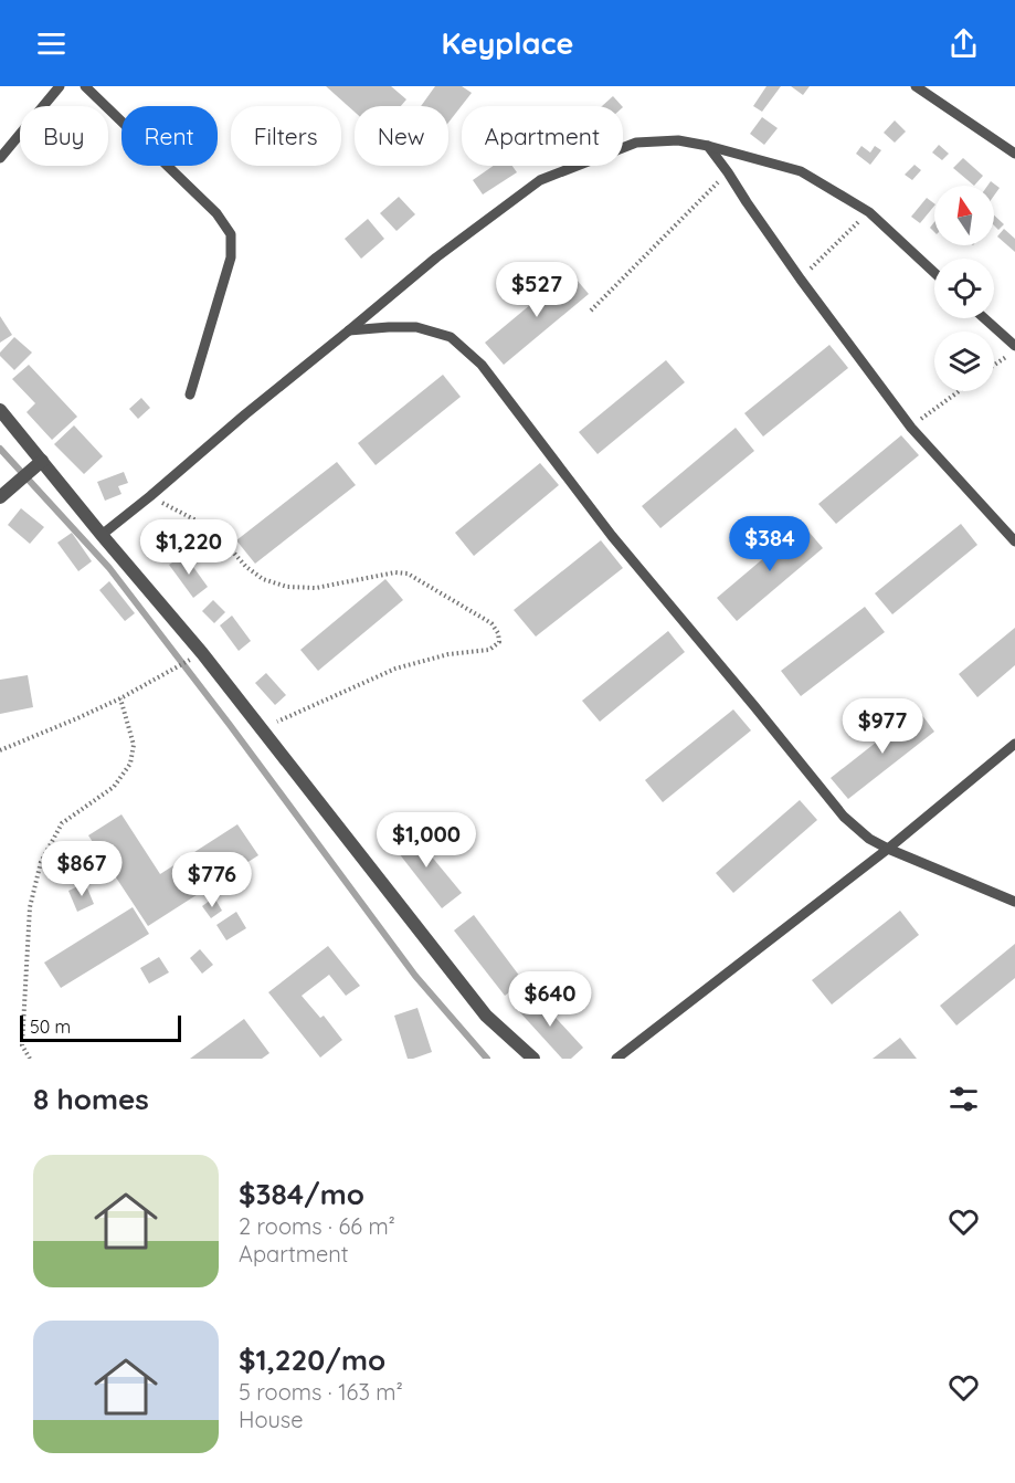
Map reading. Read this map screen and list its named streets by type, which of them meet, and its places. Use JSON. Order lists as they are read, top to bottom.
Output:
{
  "scale_bar": "50 m",
  "north": "top",
  "page": {
    "header": "Keyplace",
    "chip": [
      "Buy",
      "Rent",
      "Filters",
      "New",
      "Apartment"
    ],
    "price": [
      "$527",
      "$384",
      "$1,220",
      "$977",
      "$1,000",
      "$867",
      "$776",
      "$640"
    ],
    "scale": "50 m",
    "heading": "8 homes",
    "list": [
      {
        "name": "$384/mo",
        "note": "2 rooms · 66 m² · Apartment"
      },
      {
        "name": "$1,220/mo",
        "note": "5 rooms · 163 m² · House"
      }
    ]
  }
}
